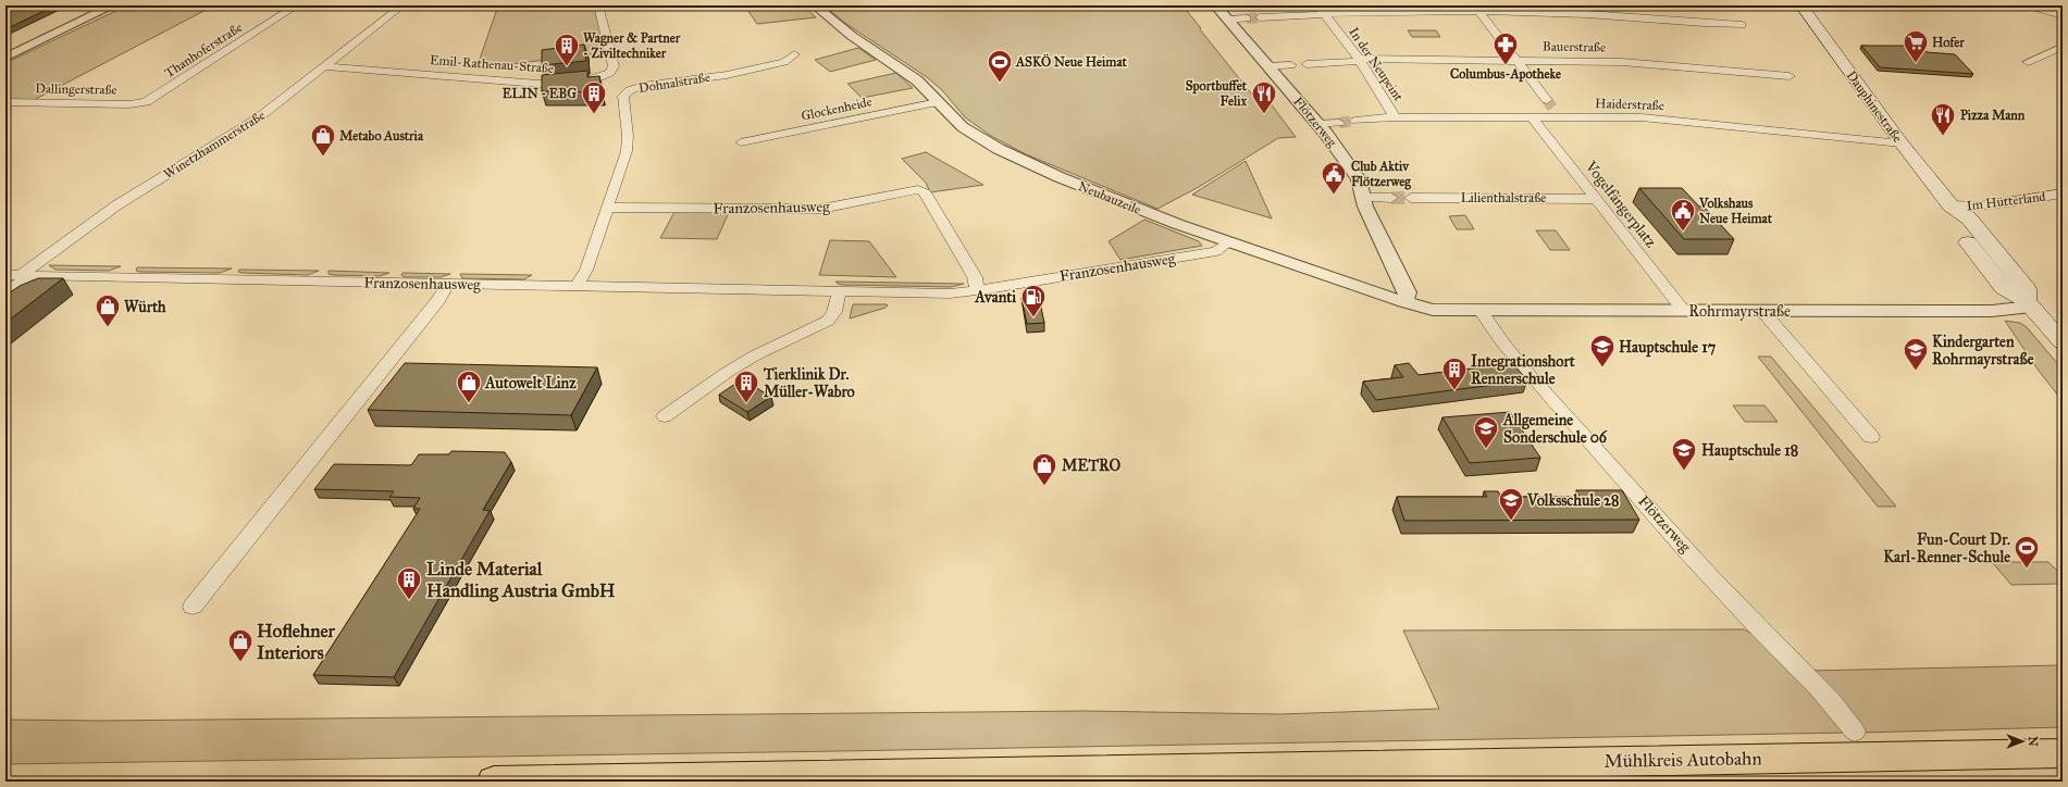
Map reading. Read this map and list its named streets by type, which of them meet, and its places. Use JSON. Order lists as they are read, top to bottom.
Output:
{
  "streets": {
    "highway": ["Mühlkreis Autobahn"],
    "main road": ["Dauphinestraße"],
    "street": [
      "Bauerstraße",
      "Thanhoferstraße",
      "Emil-Rathenau-Straße",
      "In der Neupeint",
      "Dohnalstraße",
      "Dallingerstraße",
      "Haiderstraße",
      "Glockenheide",
      "Flötzerweg",
      "Winetzhammerstraße",
      "Neubauzeile",
      "Lilienthalstraße",
      "Im Hütterland",
      "Vogelfängerplatz",
      "Franzosenhausweg",
      "Rohrmayrstraße"
    ]
  },
  "crossings": [
    ["Bauerstraße", "In der Neupeint"],
    ["Thanhoferstraße", "Dallingerstraße"],
    ["Emil-Rathenau-Straße", "Winetzhammerstraße"],
    ["In der Neupeint", "Haiderstraße"],
    ["Dohnalstraße", "Franzosenhausweg"],
    ["Haiderstraße", "Dauphinestraße"],
    ["Haiderstraße", "Vogelfängerplatz"],
    ["Dauphinestraße", "Im Hütterland"],
    ["Dauphinestraße", "Rohrmayrstraße"],
    ["Glockenheide", "Neubauzeile"],
    ["Flötzerweg", "Neubauzeile"],
    ["Flötzerweg", "Rohrmayrstraße"],
    ["Winetzhammerstraße", "Franzosenhausweg"],
    ["Neubauzeile", "Franzosenhausweg"],
    ["Neubauzeile", "Rohrmayrstraße"],
    ["Lilienthalstraße", "Vogelfängerplatz"],
    ["Vogelfängerplatz", "Rohrmayrstraße"]
  ],
  "places": {
    "supermarket": ["Hofer"],
    "pharmacy": ["Columbus-Apotheke"],
    "building": [
      "Wagner & Partner - Ziviltechniker",
      "ELIN - EBG",
      "Integrationshort Rennerschule",
      "Tierklinik Dr. Müller-Wabro",
      "Linde Material Handling Austria GmbH"
    ],
    "sports": ["ASKÖ Neue Heimat", "Fun-Court Dr. Karl-Renner-Schule"],
    "restaurant": ["Sportbuffet Felix", "Pizza Mann"],
    "shop": [
      "Metabo Austria",
      "Würth",
      "Autowelt Linz",
      "METRO",
      "Hoflehner Interiors"
    ],
    "public building": ["Club Aktiv Flötzerweg", "Volkshaus Neue Heimat"],
    "fuel station": ["Avanti"],
    "school or university": [
      "Hauptschule 17",
      "Kindergarten Rohrmayrstraße",
      "Allgemeine Sonderschule 06",
      "Hauptschule 18",
      "Volksschule 28"
    ]
  },
  "north": "right"
}
